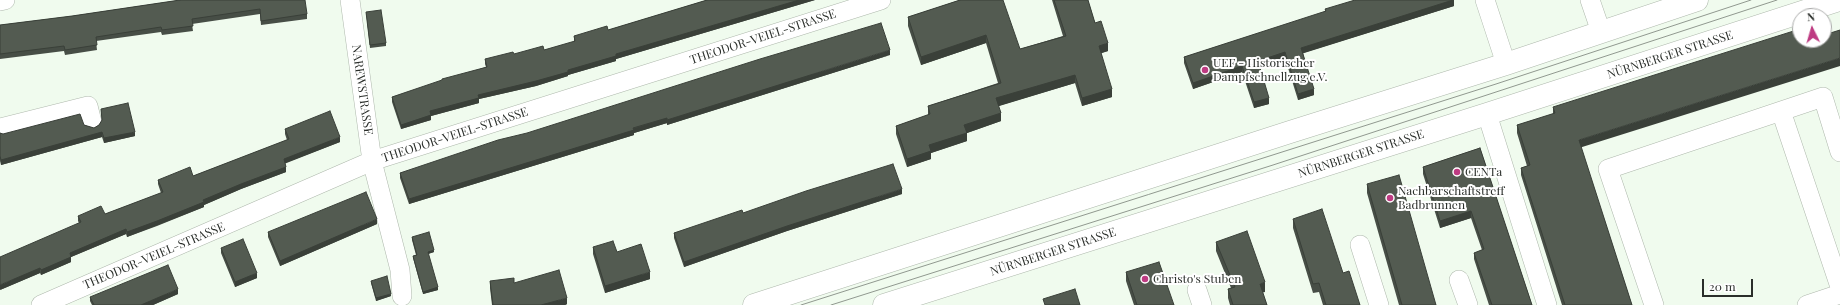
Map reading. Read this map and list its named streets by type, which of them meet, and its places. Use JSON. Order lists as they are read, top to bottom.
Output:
{
  "streets": {
    "main road": ["NÜRNBERGER STRASSE"],
    "street": ["THEODOR-VEIEL-STRASSE", "NAREWSTRASSE"]
  },
  "crossings": [
    ["THEODOR-VEIEL-STRASSE", "NAREWSTRASSE"]
  ],
  "places": [
    "UEF - Historischer Dampfschnellzug e.V.",
    "CENTa",
    "Nachbarschaftstreff Badbrunnen",
    "Christo's Stuben"
  ],
  "scale_bar": "20 m",
  "north": "top"
}
